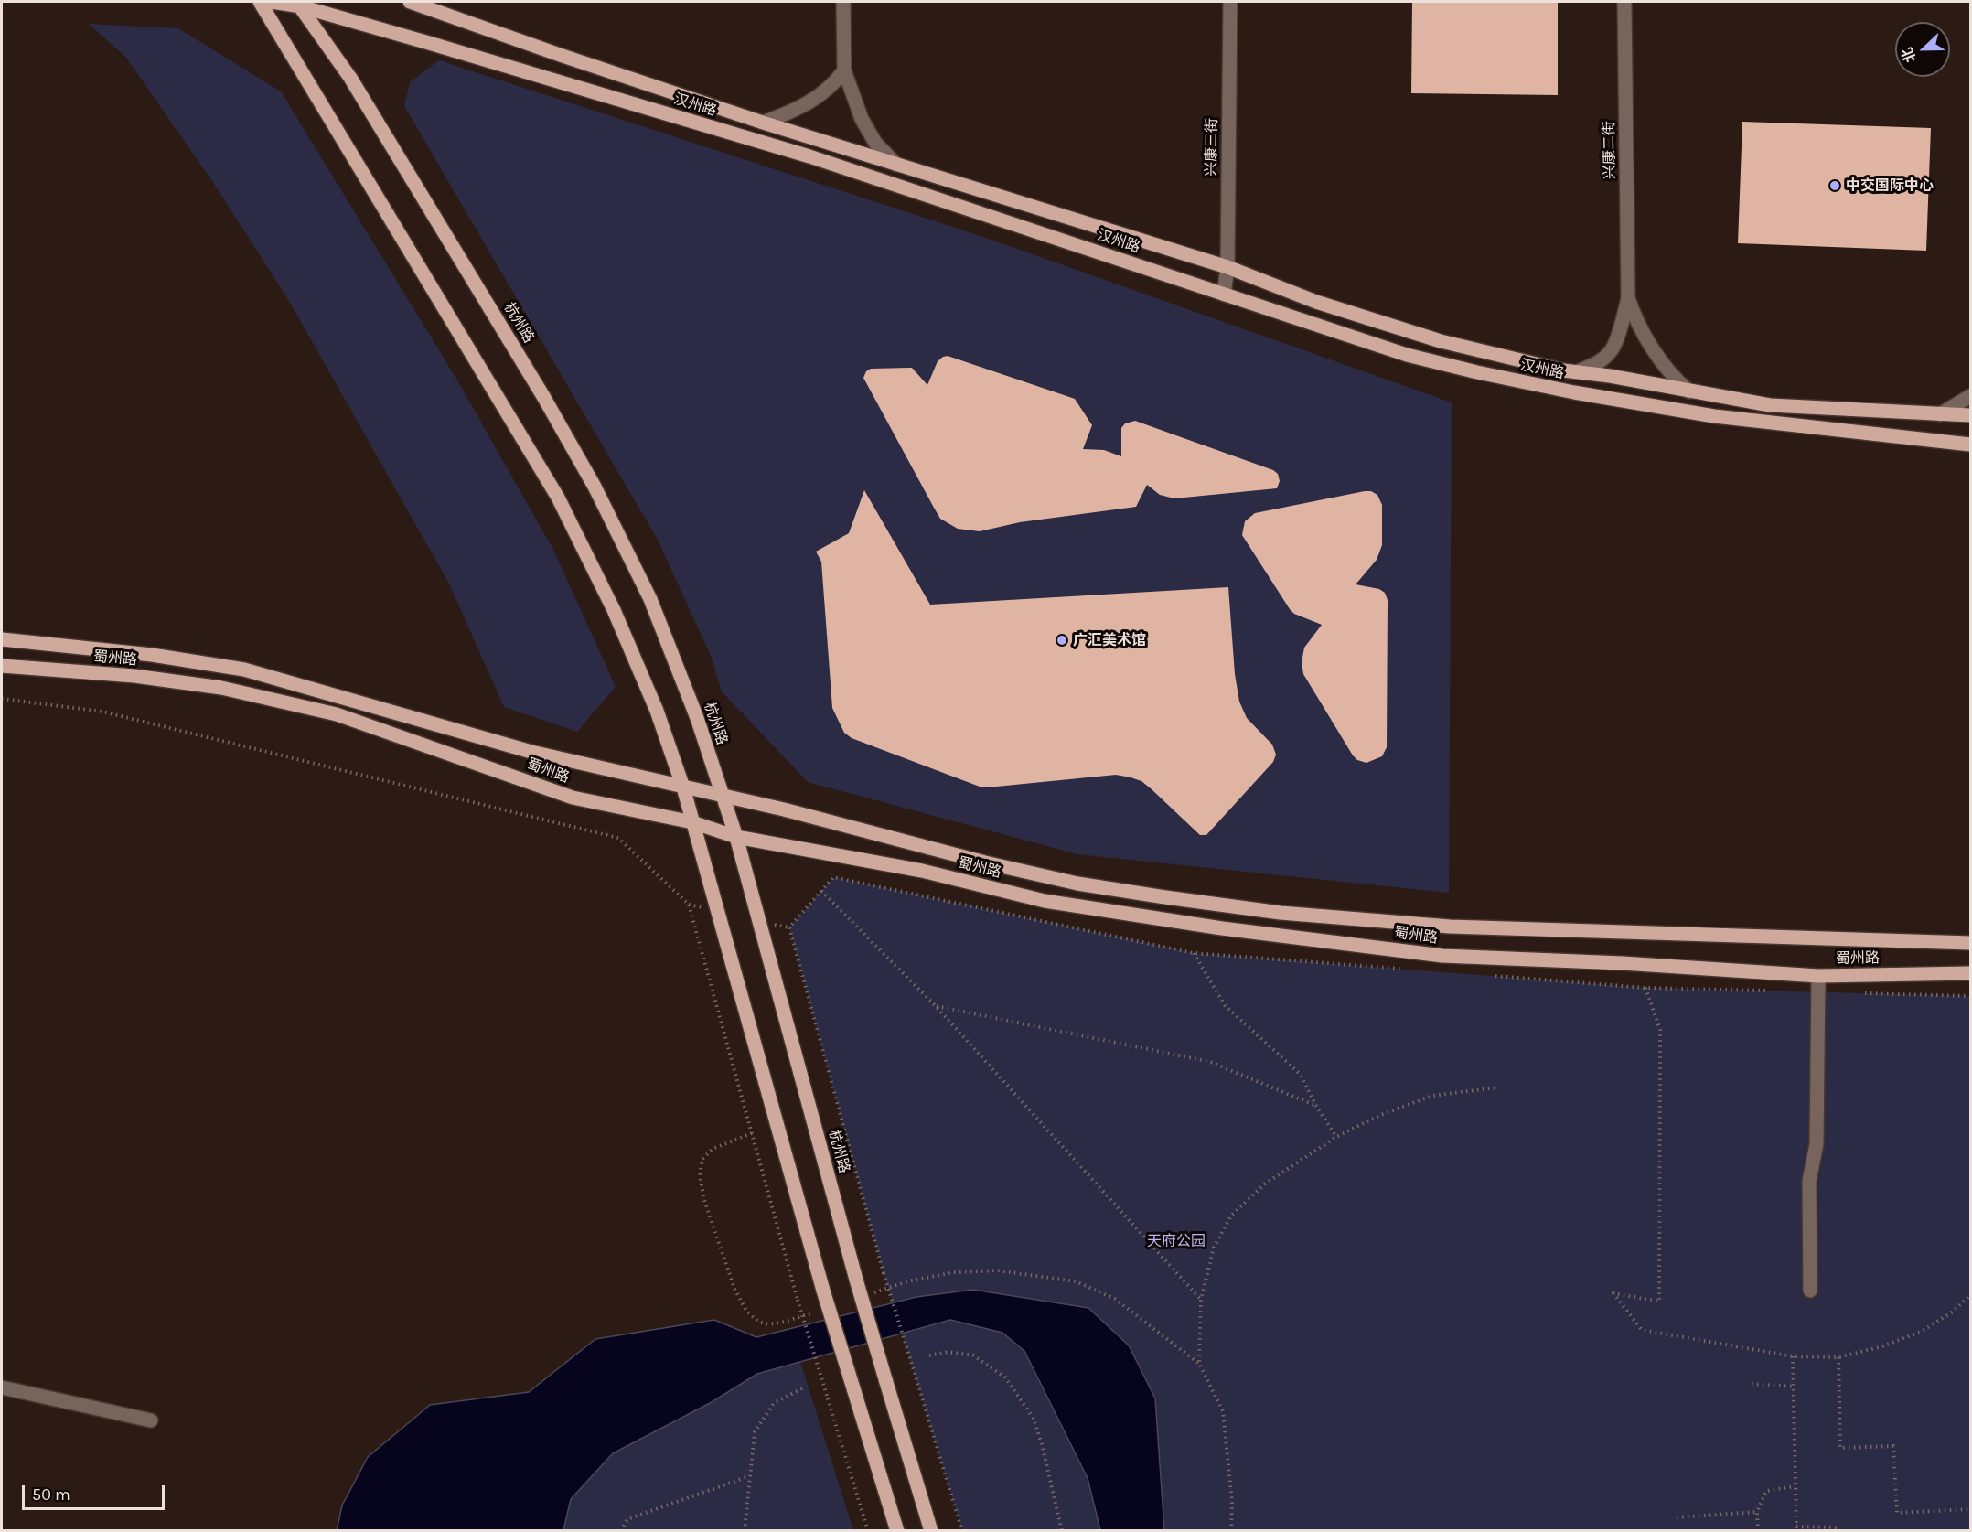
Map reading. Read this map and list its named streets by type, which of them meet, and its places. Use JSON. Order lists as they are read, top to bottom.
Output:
{
  "streets": {
    "main road": ["汉州路", "杭州路", "蜀州路"],
    "street": ["兴康三街", "兴康二街"]
  },
  "crossings": [
    ["汉州路", "兴康三街"],
    ["汉州路", "杭州路"],
    ["杭州路", "蜀州路"]
  ],
  "parks": ["天府公园"],
  "places": ["中交国际中心", "广汇美术馆"],
  "scale_bar": "50 m",
  "north": "left"
}
